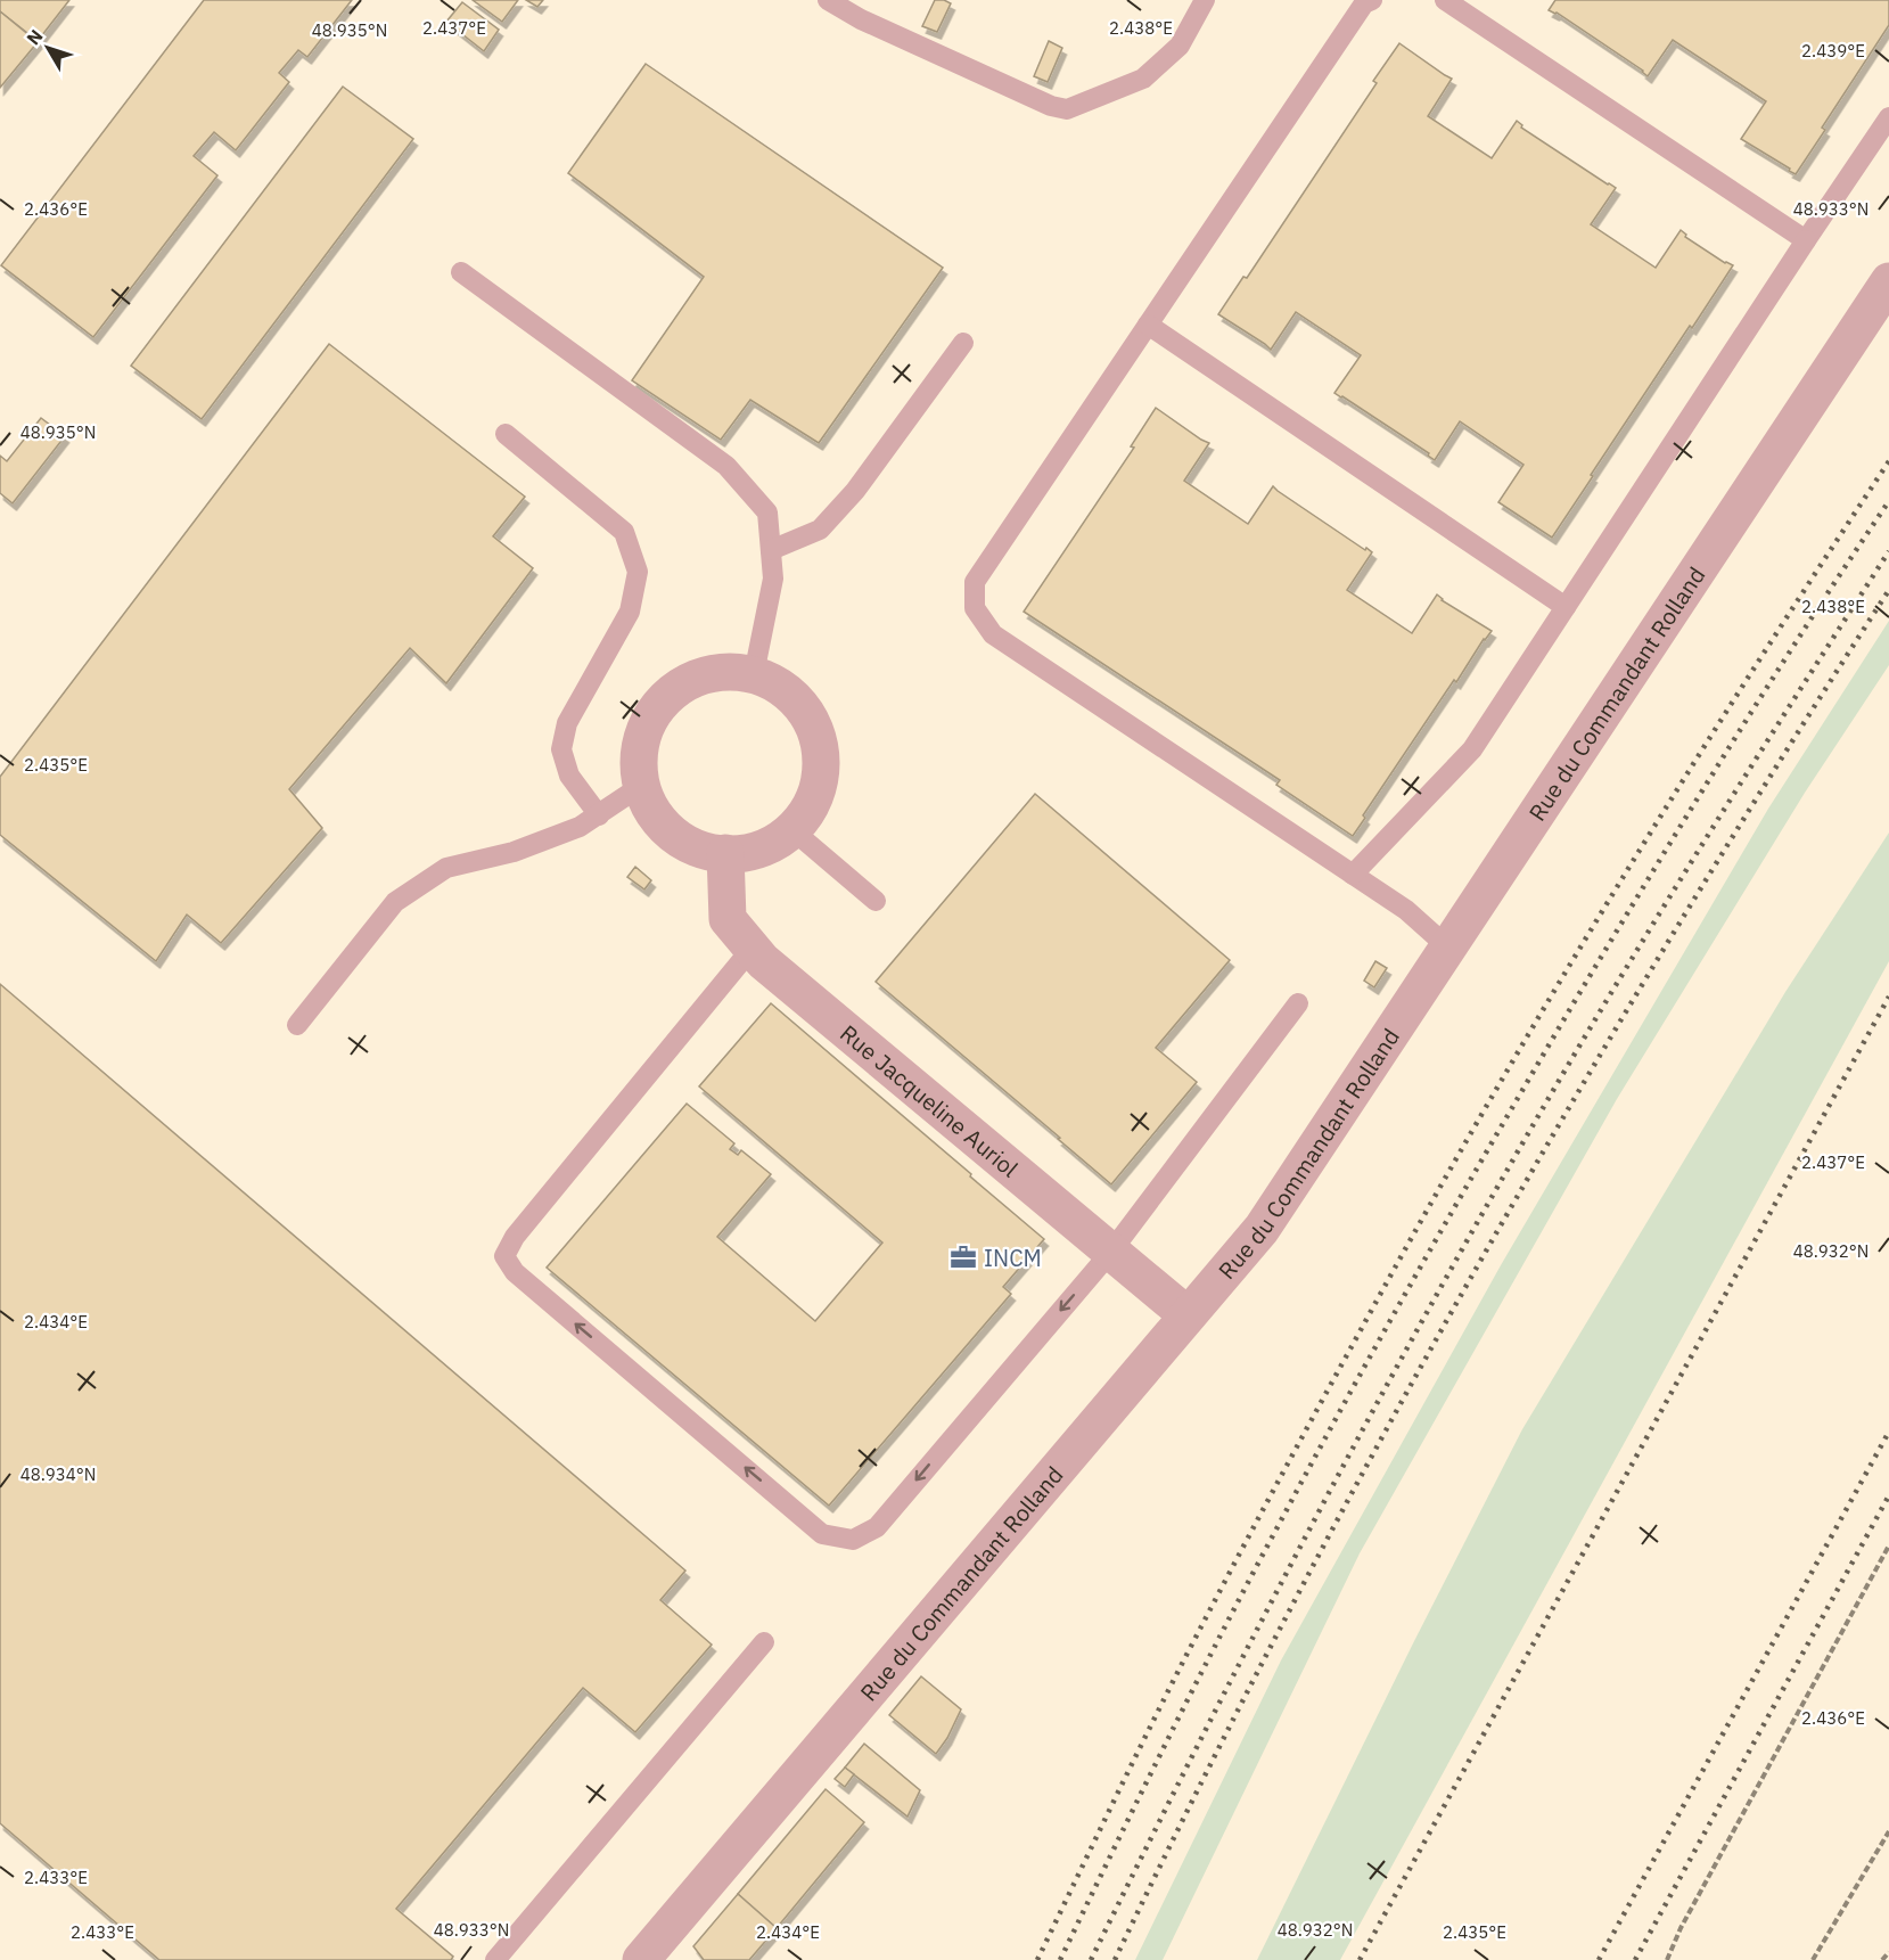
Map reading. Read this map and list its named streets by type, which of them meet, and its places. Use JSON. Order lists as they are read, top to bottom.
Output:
{
  "streets": {
    "street": ["Rue du Commandant Rolland", "Rue Jacqueline Auriol"]
  },
  "crossings": [
    ["Rue du Commandant Rolland", "Rue Jacqueline Auriol"]
  ],
  "places": {
    "office": ["INCM"]
  },
  "north": "top left",
  "coordinates": [
    "2.437°E",
    "2.438°E",
    "48.935°N",
    "2.439°E",
    "48.933°N",
    "2.436°E",
    "2.435°E",
    "48.932°N",
    "2.434°E",
    "48.934°N",
    "2.433°E"
  ]
}
